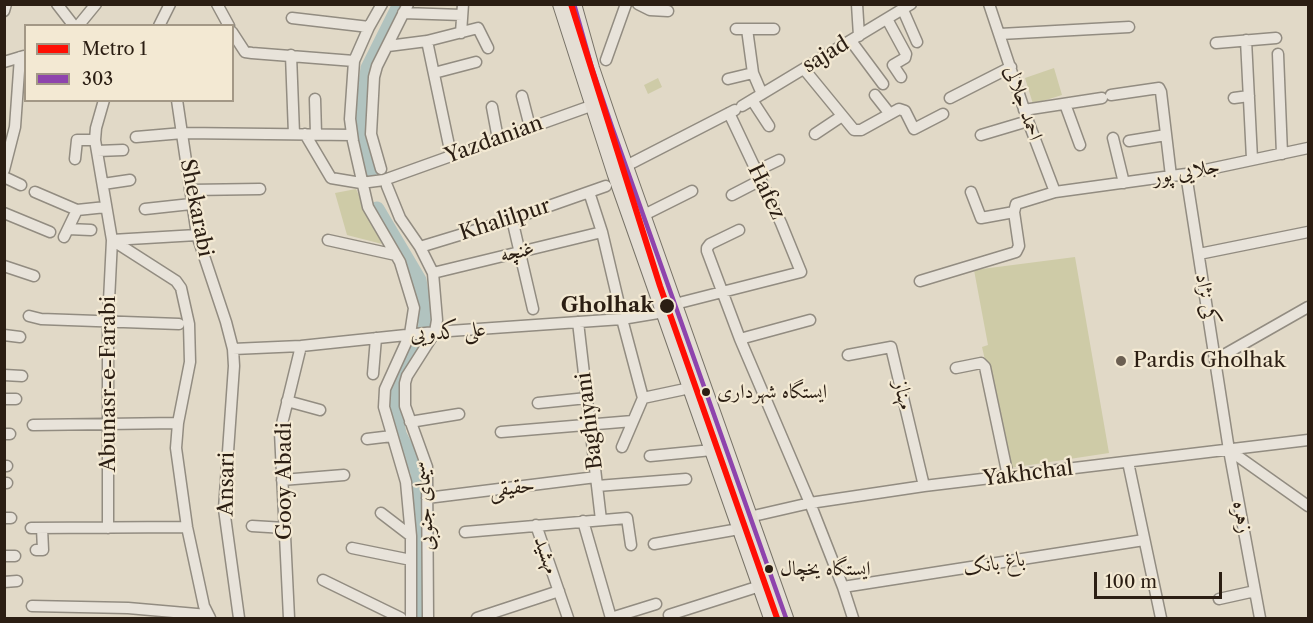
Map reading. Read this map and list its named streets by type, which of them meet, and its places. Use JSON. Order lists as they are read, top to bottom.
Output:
{
  "streets": {
    "street": [
      "sajad",
      "احمد جلالی",
      "Yazdanian",
      "جلایی پور",
      "Hafez",
      "Shekarabi",
      "Khalilpur",
      "غنچه",
      "کی نژاد",
      "علی کدویی",
      "Abunasr-e-Farabi",
      "مهناز",
      "Baghiyani",
      "Yakhchal",
      "Gooy Abadi",
      "Ansari",
      "حقیقی",
      "سیمای جنوبی",
      "زهره",
      "مهشید",
      "باغ بانک"
    ]
  },
  "crossings": [
    ["sajad", "Hafez"],
    ["احمد جلالی", "جلایی پور"],
    ["جلایی پور", "کی نژاد"],
    ["Hafez", "علی کدویی"],
    ["Shekarabi", "علی کدویی"],
    ["Shekarabi", "Ansari"],
    ["کی نژاد", "Yakhchal"],
    ["کی نژاد", "زهره"],
    ["علی کدویی", "Baghiyani"],
    ["علی کدویی", "Gooy Abadi"],
    ["علی کدویی", "Ansari"],
    ["علی کدویی", "سیمای جنوبی"],
    ["مهناز", "Yakhchal"],
    ["Baghiyani", "حقیقی"],
    ["Yakhchal", "زهره"],
    ["حقیقی", "سیمای جنوبی"]
  ],
  "places": [
    "Gholhak",
    "Pardis Gholhak",
    "ایستگاه شهرداری",
    "ایستگاه یخچال"
  ],
  "lines": ["metro line 1", "transit line 303"],
  "legend": ["Metro 1", "303"],
  "scale_bar": "100 m"
}
